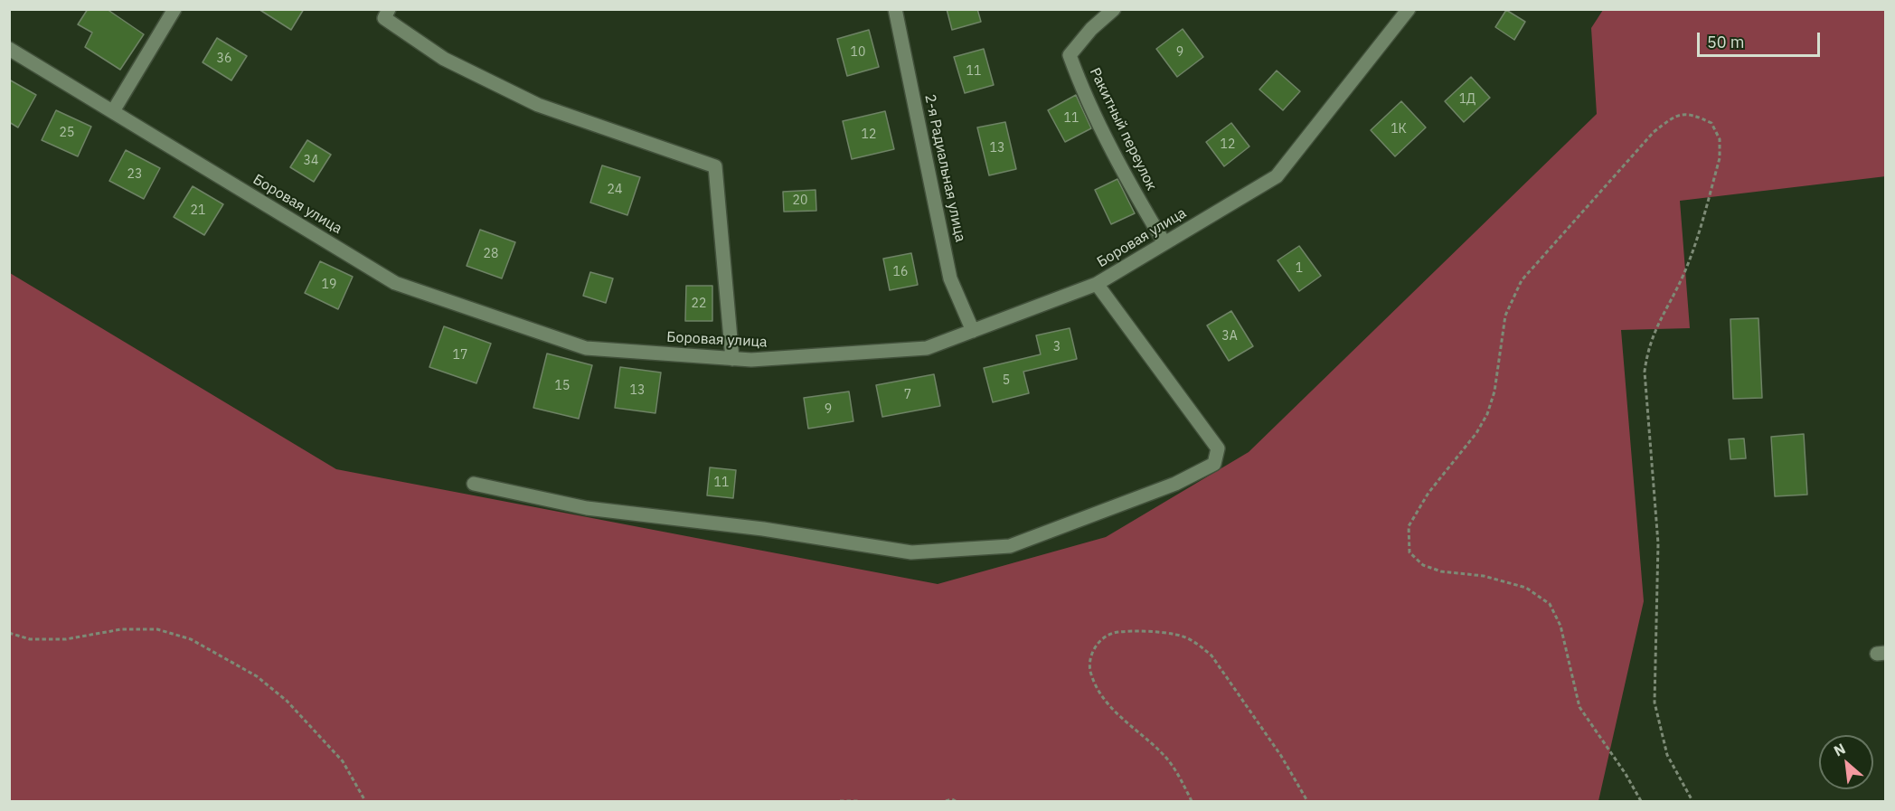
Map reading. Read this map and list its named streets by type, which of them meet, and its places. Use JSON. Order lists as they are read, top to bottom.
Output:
{
  "streets": {
    "street": ["Ракитный переулок", "2-я Радиальная улица", "Боровая улица"]
  },
  "crossings": [
    ["Ракитный переулок", "Боровая улица"],
    ["2-я Радиальная улица", "Боровая улица"]
  ],
  "house_numbers": [
    "10",
    "9",
    "36",
    "11",
    "1Д",
    "11",
    "1К",
    "25",
    "12",
    "12",
    "13",
    "34",
    "23",
    "24",
    "20",
    "21",
    "28",
    "1",
    "16",
    "19",
    "22",
    "3А",
    "3",
    "17",
    "5",
    "15",
    "13",
    "7",
    "9",
    "11"
  ],
  "scale_bar": "50 m",
  "north": "top left"
}
